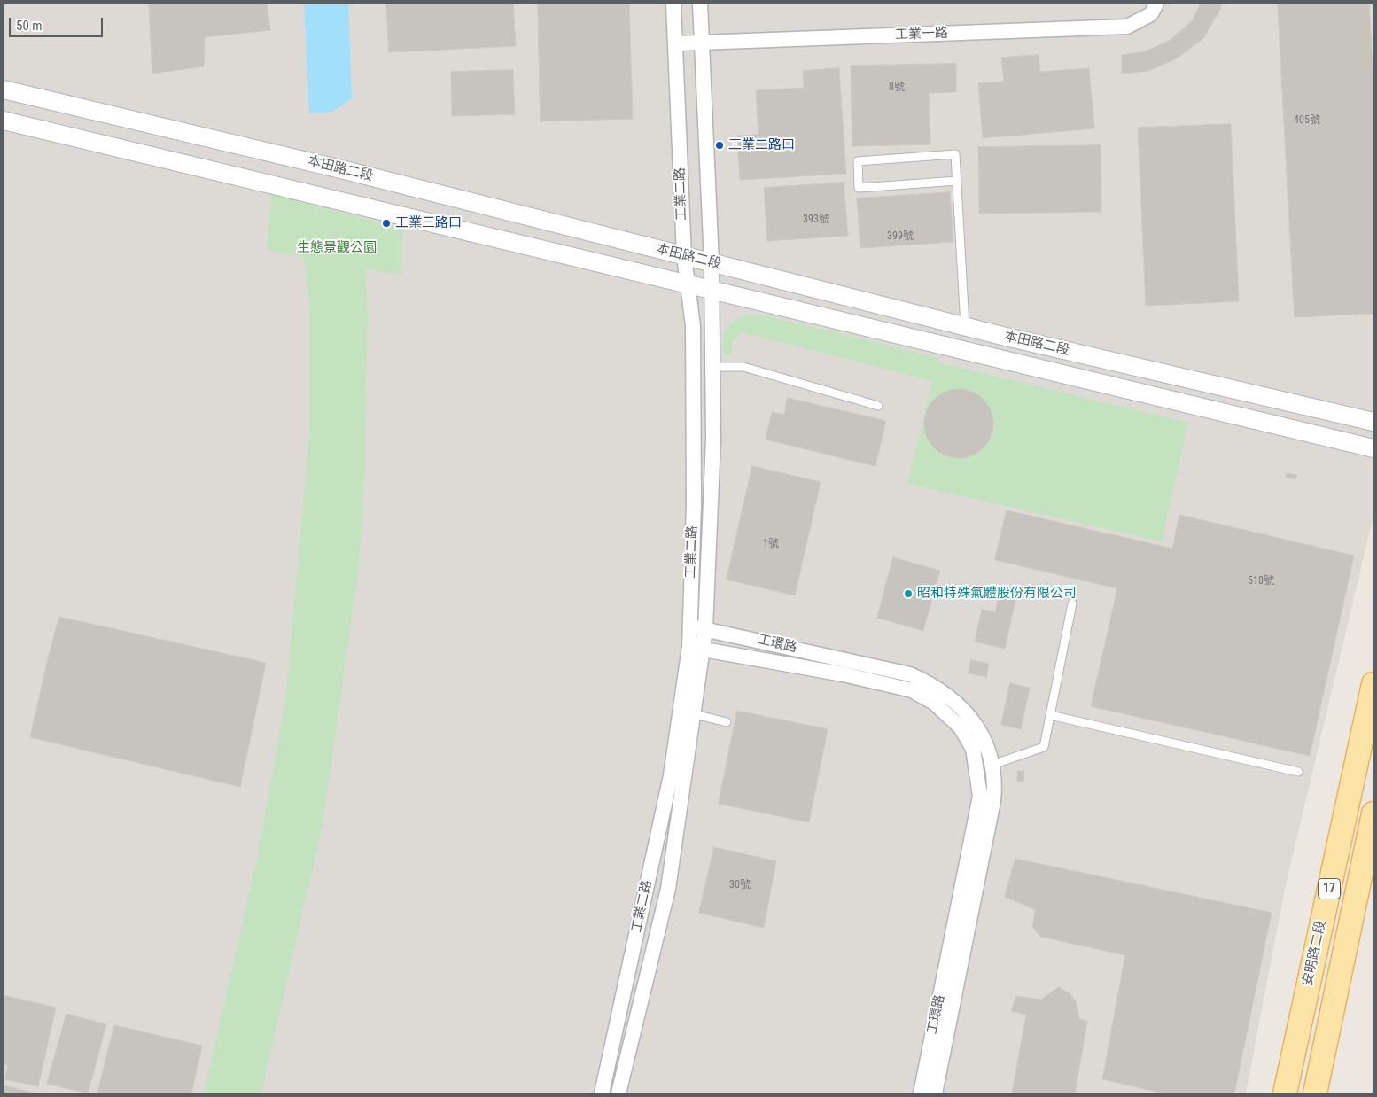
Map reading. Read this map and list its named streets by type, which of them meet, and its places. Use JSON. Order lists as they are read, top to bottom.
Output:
{
  "streets": {
    "main road": ["17", "安明路二段"],
    "street": [
      "工業一路",
      "本田路二段",
      "工業二路",
      "工環路"
    ]
  },
  "crossings": [
    ["工業一路", "工業二路"],
    ["本田路二段", "工業二路"],
    ["工業二路", "工環路"]
  ],
  "parks": ["生態景觀公園"],
  "places": ["工業二路口", "工業三路口", "昭和特殊氣體股份有限公司"],
  "house_numbers": [
    "8號",
    "405號",
    "393號",
    "399號",
    "1號",
    "518號",
    "30號"
  ],
  "scale_bar": "50 m"
}
